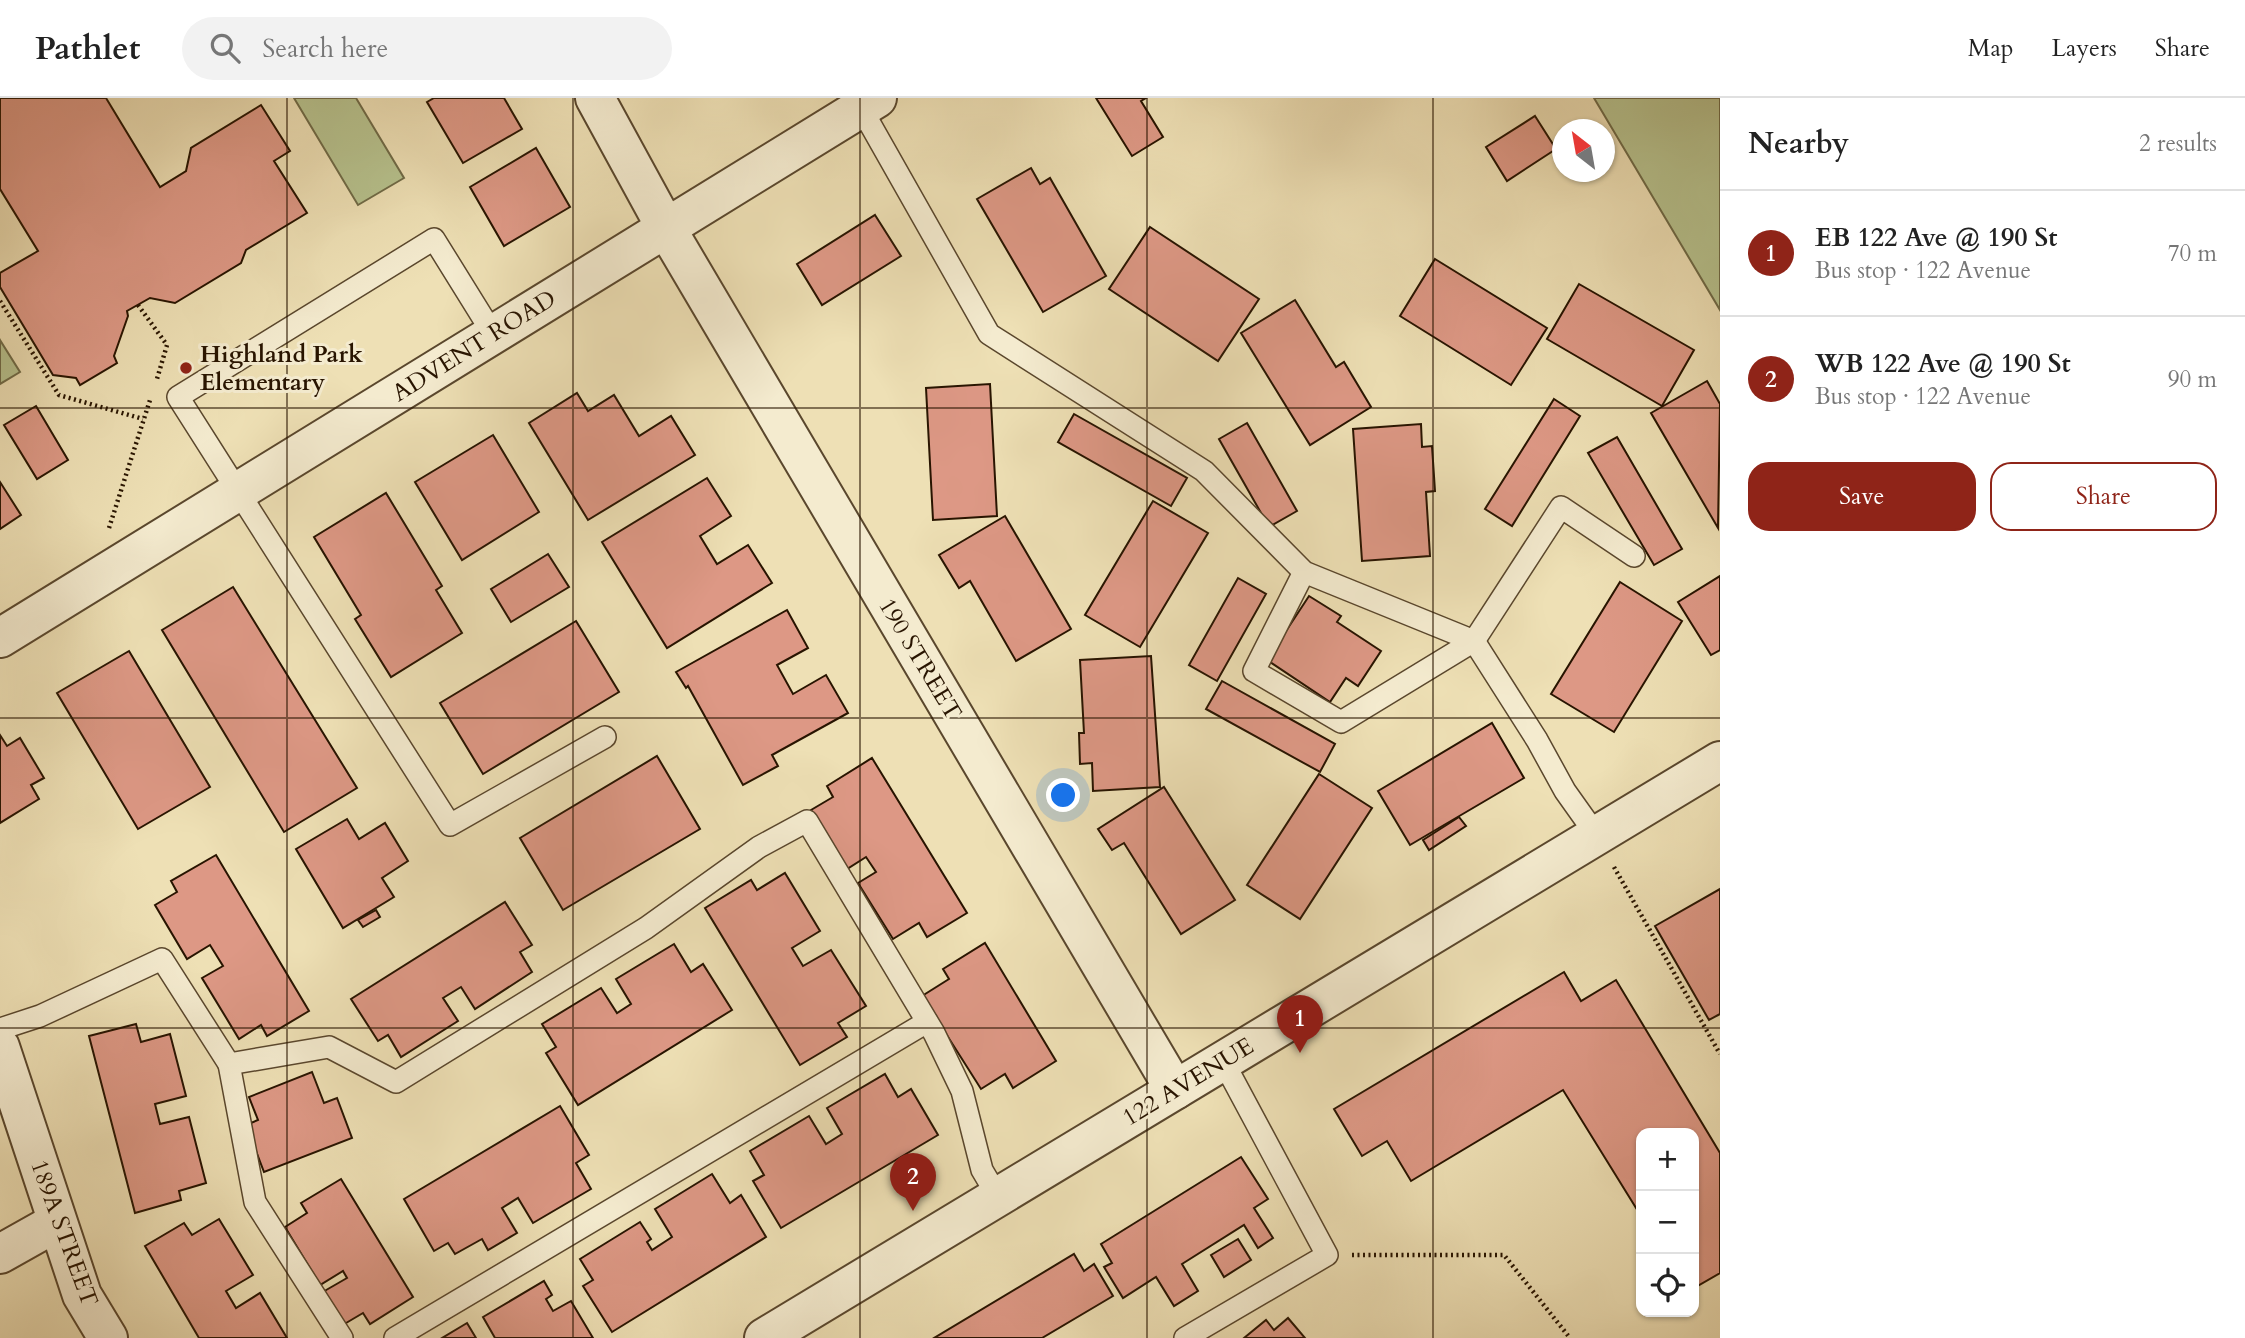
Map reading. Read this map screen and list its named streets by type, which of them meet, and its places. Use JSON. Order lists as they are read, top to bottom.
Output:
{
  "streets": {
    "street": [
      "ADVENT ROAD",
      "190 STREET",
      "122 AVENUE",
      "189A STREET"
    ]
  },
  "crossings": [
    ["ADVENT ROAD", "190 STREET"],
    ["190 STREET", "122 AVENUE"]
  ],
  "places": ["Highland Park Elementary"],
  "north": "top left",
  "page": {
    "header": "Pathlet",
    "search": "Search here",
    "nav": ["Map", "Layers", "Share"],
    "heading": ["Nearby", "2 results"],
    "list": [
      {
        "mark": "1",
        "name": "EB 122 Ave @ 190 St",
        "note": "Bus stop · 122 Avenue",
        "value": "70 m"
      },
      {
        "mark": "2",
        "name": "WB 122 Ave @ 190 St",
        "note": "Bus stop · 122 Avenue",
        "value": "90 m"
      }
    ],
    "buttons": ["Save", "Share"],
    "pins": ["1", "2"],
    "map_buttons": ["+", "−"]
  }
}
